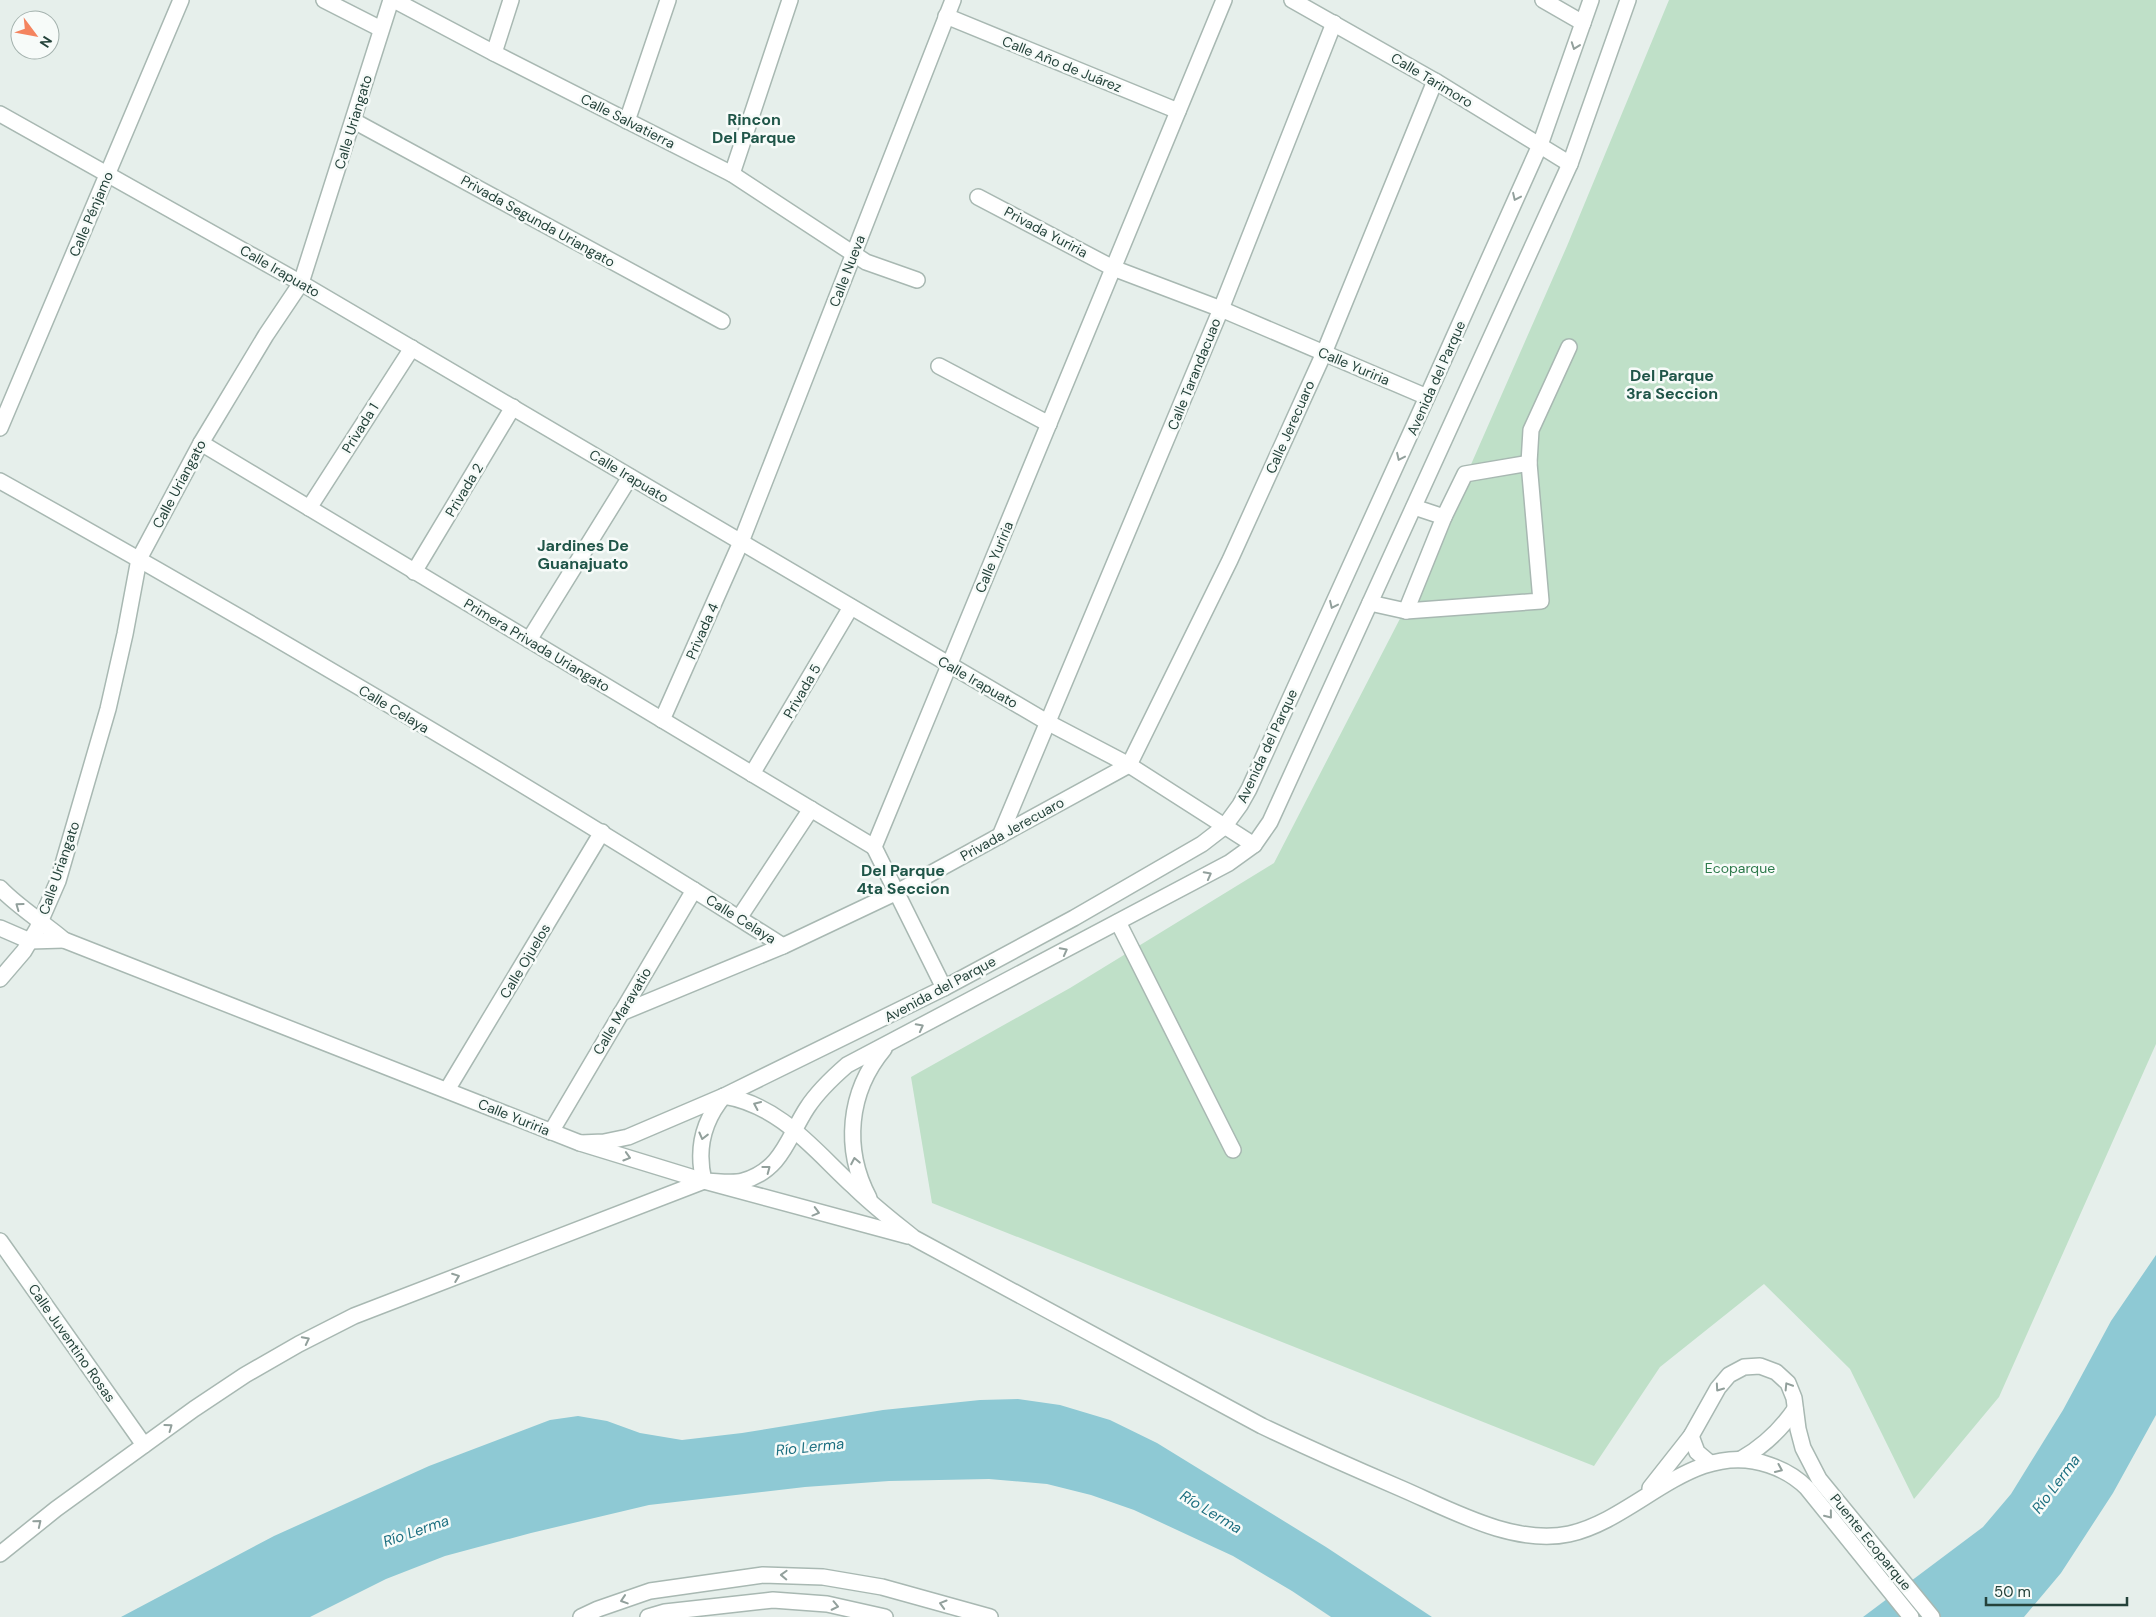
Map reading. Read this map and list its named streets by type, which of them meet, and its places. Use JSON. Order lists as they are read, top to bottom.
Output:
{
  "streets": {
    "street": [
      "Calle Año de Juárez",
      "Calle Tarimoro",
      "Calle Salvatierra",
      "Calle Uriangato",
      "Calle Pénjamo",
      "Privada Segunda Uriangato",
      "Privada Yuriria",
      "Calle Irapuato",
      "Calle Nueva",
      "Calle Yuriria",
      "Calle Tarandacuao",
      "Avenida del Parque",
      "Calle Jerecuaro",
      "Privada 1",
      "Privada 2",
      "Privada 4",
      "Primera Privada Uriangato",
      "Privada 5",
      "Calle Celaya",
      "Privada Jerecuaro",
      "Calle Ojuelos",
      "Calle Maravatio",
      "Calle Juventino Rosas",
      "Puente Ecoparque"
    ]
  },
  "crossings": [
    ["Calle Año de Juárez", "Calle Nueva"],
    ["Calle Año de Juárez", "Calle Yuriria"],
    ["Calle Tarimoro", "Calle Tarandacuao"],
    ["Calle Tarimoro", "Avenida del Parque"],
    ["Calle Tarimoro", "Calle Jerecuaro"],
    ["Calle Salvatierra", "Calle Uriangato"],
    ["Calle Salvatierra", "Calle Nueva"],
    ["Calle Uriangato", "Privada Segunda Uriangato"],
    ["Calle Uriangato", "Calle Irapuato"],
    ["Calle Uriangato", "Primera Privada Uriangato"],
    ["Calle Uriangato", "Calle Celaya"],
    ["Calle Pénjamo", "Calle Irapuato"],
    ["Privada Yuriria", "Calle Yuriria"],
    ["Calle Irapuato", "Calle Nueva"],
    ["Calle Irapuato", "Calle Yuriria"],
    ["Calle Irapuato", "Calle Tarandacuao"],
    ["Calle Irapuato", "Avenida del Parque"],
    ["Calle Irapuato", "Calle Jerecuaro"],
    ["Calle Irapuato", "Privada 1"],
    ["Calle Irapuato", "Privada 2"],
    ["Calle Irapuato", "Privada 4"],
    ["Calle Irapuato", "Privada 5"],
    ["Calle Irapuato", "Privada Jerecuaro"],
    ["Calle Nueva", "Privada 4"],
    ["Calle Yuriria", "Calle Tarandacuao"],
    ["Calle Yuriria", "Avenida del Parque"],
    ["Calle Yuriria", "Calle Jerecuaro"],
    ["Calle Yuriria", "Primera Privada Uriangato"],
    ["Calle Yuriria", "Calle Ojuelos"],
    ["Calle Yuriria", "Calle Maravatio"],
    ["Calle Tarandacuao", "Privada Jerecuaro"],
    ["Calle Jerecuaro", "Privada Jerecuaro"],
    ["Privada 1", "Primera Privada Uriangato"],
    ["Privada 2", "Primera Privada Uriangato"],
    ["Privada 4", "Primera Privada Uriangato"],
    ["Primera Privada Uriangato", "Privada 5"],
    ["Calle Celaya", "Privada Jerecuaro"],
    ["Calle Celaya", "Calle Ojuelos"],
    ["Calle Celaya", "Calle Maravatio"],
    ["Privada Jerecuaro", "Calle Maravatio"]
  ],
  "districts": [
    "Rincon Del Parque",
    "Del Parque 3ra Seccion",
    "Jardines De Guanajuato",
    "Del Parque 4ta Seccion"
  ],
  "water": ["Río Lerma"],
  "parks": ["Ecoparque"],
  "scale_bar": "50 m",
  "north": "bottom right"
}
